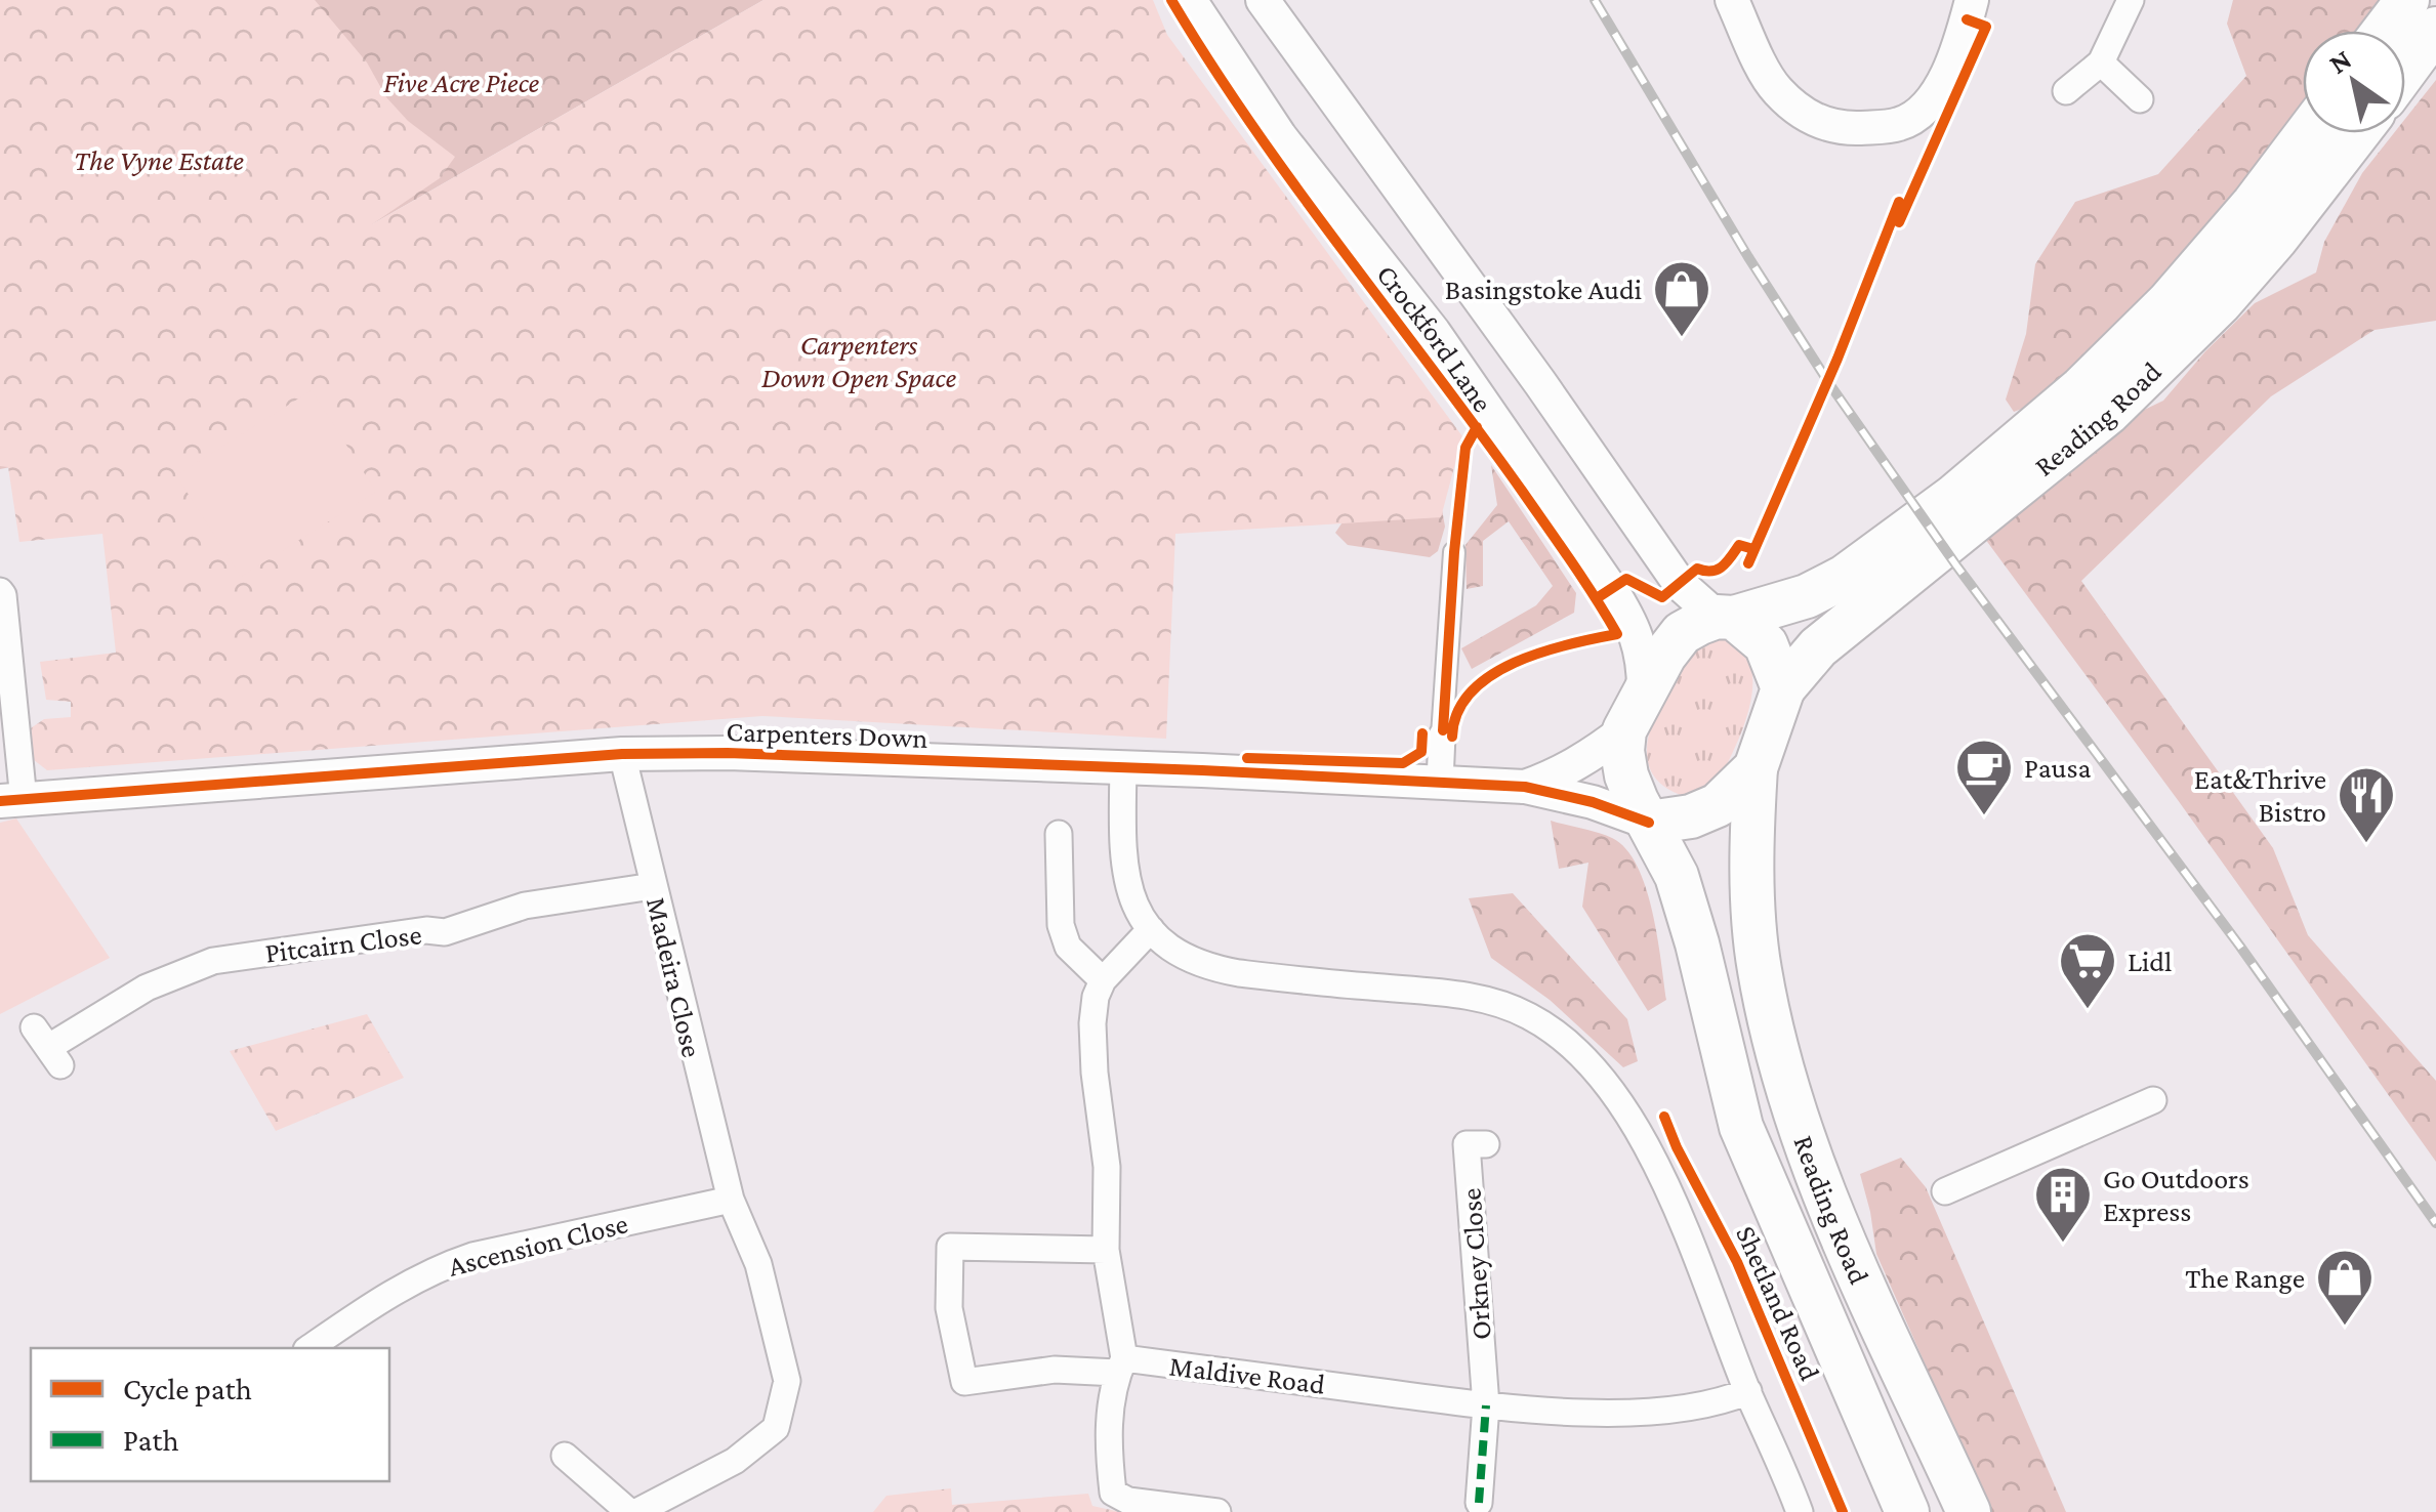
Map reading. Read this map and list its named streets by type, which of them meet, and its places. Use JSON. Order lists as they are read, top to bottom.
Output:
{
  "streets": {
    "highway": ["Reading Road"],
    "street": [
      "Crockford Lane",
      "Carpenters Down",
      "Pitcairn Close",
      "Madeira Close",
      "Ascension Close",
      "Orkney Close",
      "Shetland Road",
      "Maldive Road"
    ]
  },
  "crossings": [
    ["Crockford Lane", "Reading Road"],
    ["Crockford Lane", "Carpenters Down"],
    ["Reading Road", "Carpenters Down"],
    ["Carpenters Down", "Madeira Close"],
    ["Carpenters Down", "Shetland Road"],
    ["Pitcairn Close", "Madeira Close"],
    ["Madeira Close", "Ascension Close"],
    ["Orkney Close", "Maldive Road"],
    ["Shetland Road", "Maldive Road"]
  ],
  "parks": ["Five Acre Piece", "The Vyne Estate", "Carpenters Down Open Space"],
  "places": {
    "shop": ["Basingstoke Audi", "The Range"],
    "cafe": ["Pausa"],
    "restaurant": ["Eat&Thrive Bistro"],
    "supermarket": ["Lidl"],
    "building": ["Go Outdoors Express"]
  },
  "legend": ["Cycle path", "Path"],
  "north": "top left"
}
